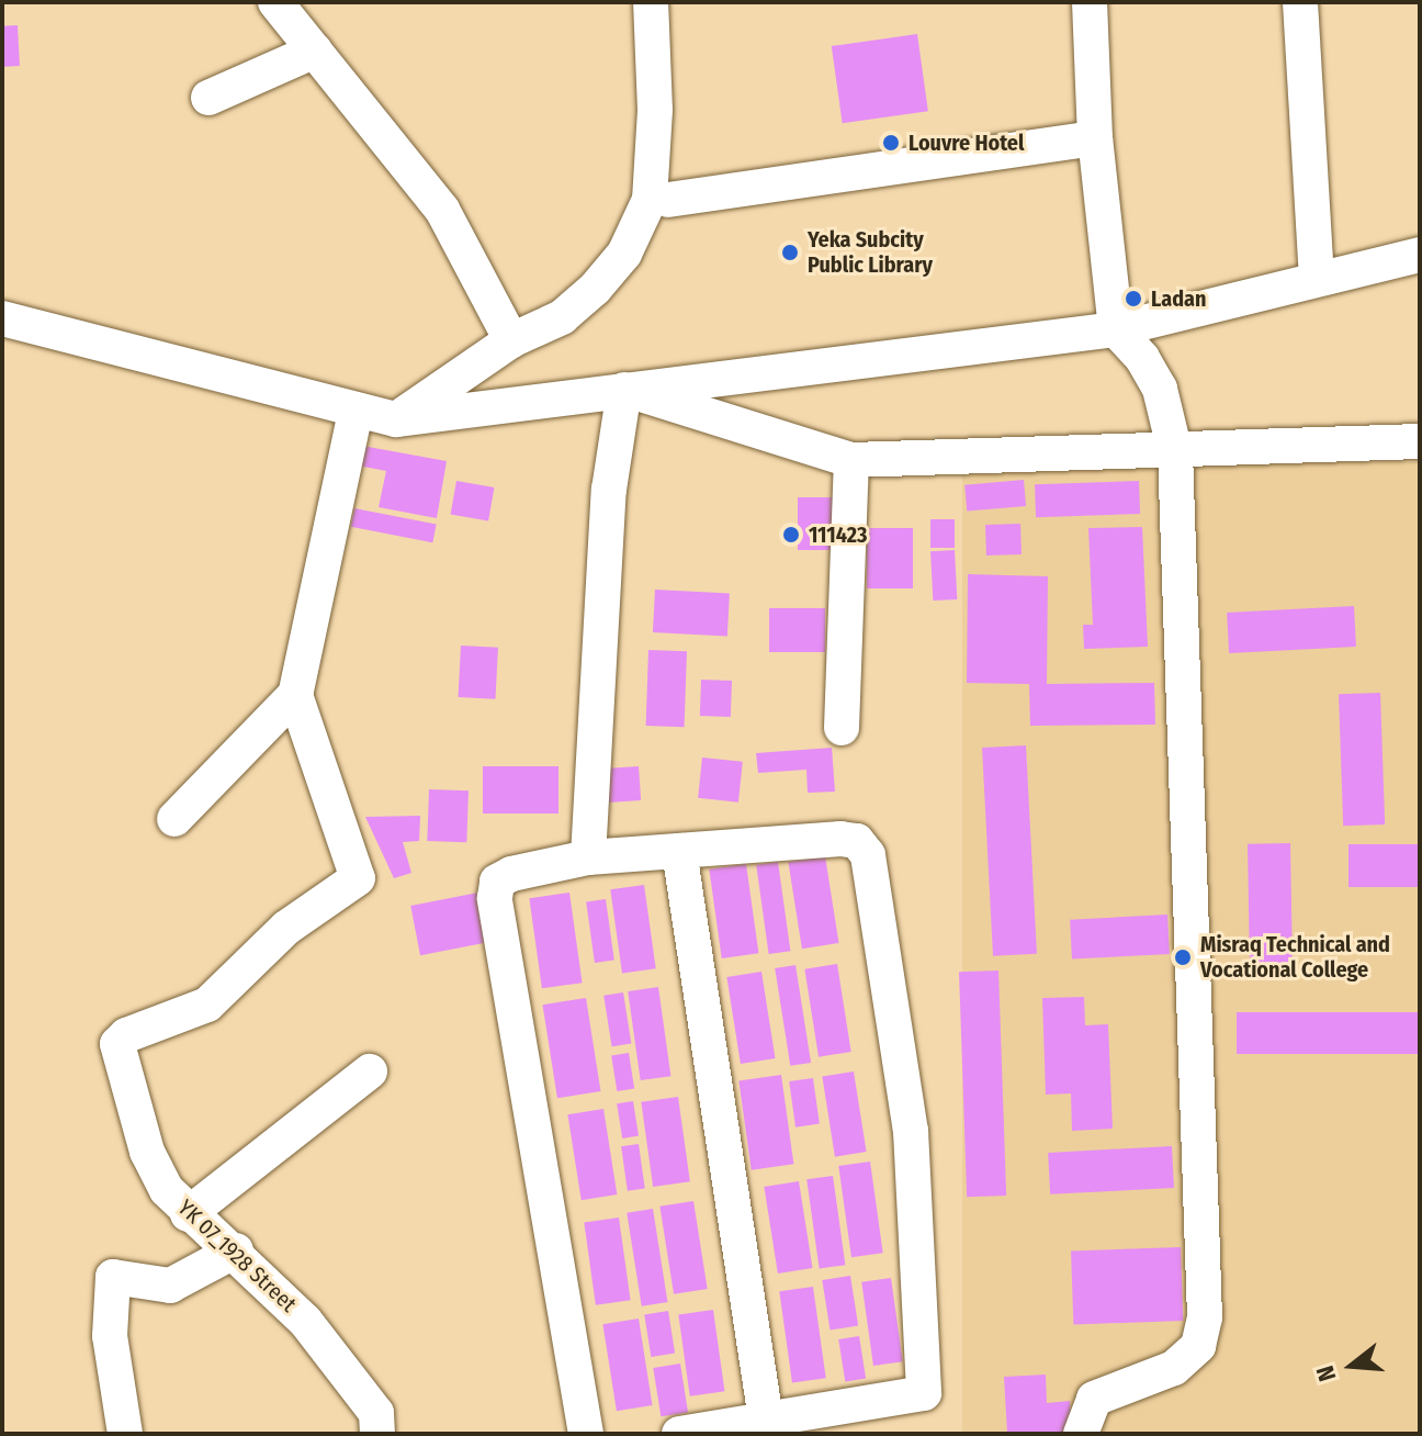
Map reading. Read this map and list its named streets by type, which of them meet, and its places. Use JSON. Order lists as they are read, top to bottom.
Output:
{
  "streets": {
    "street": ["YK 07_1928 Street"]
  },
  "places": [
    "Louvre Hotel",
    "Yeka Subcity Public Library",
    "Ladan",
    "111423",
    "Misraq Technical and Vocational College"
  ],
  "north": "left"
}
